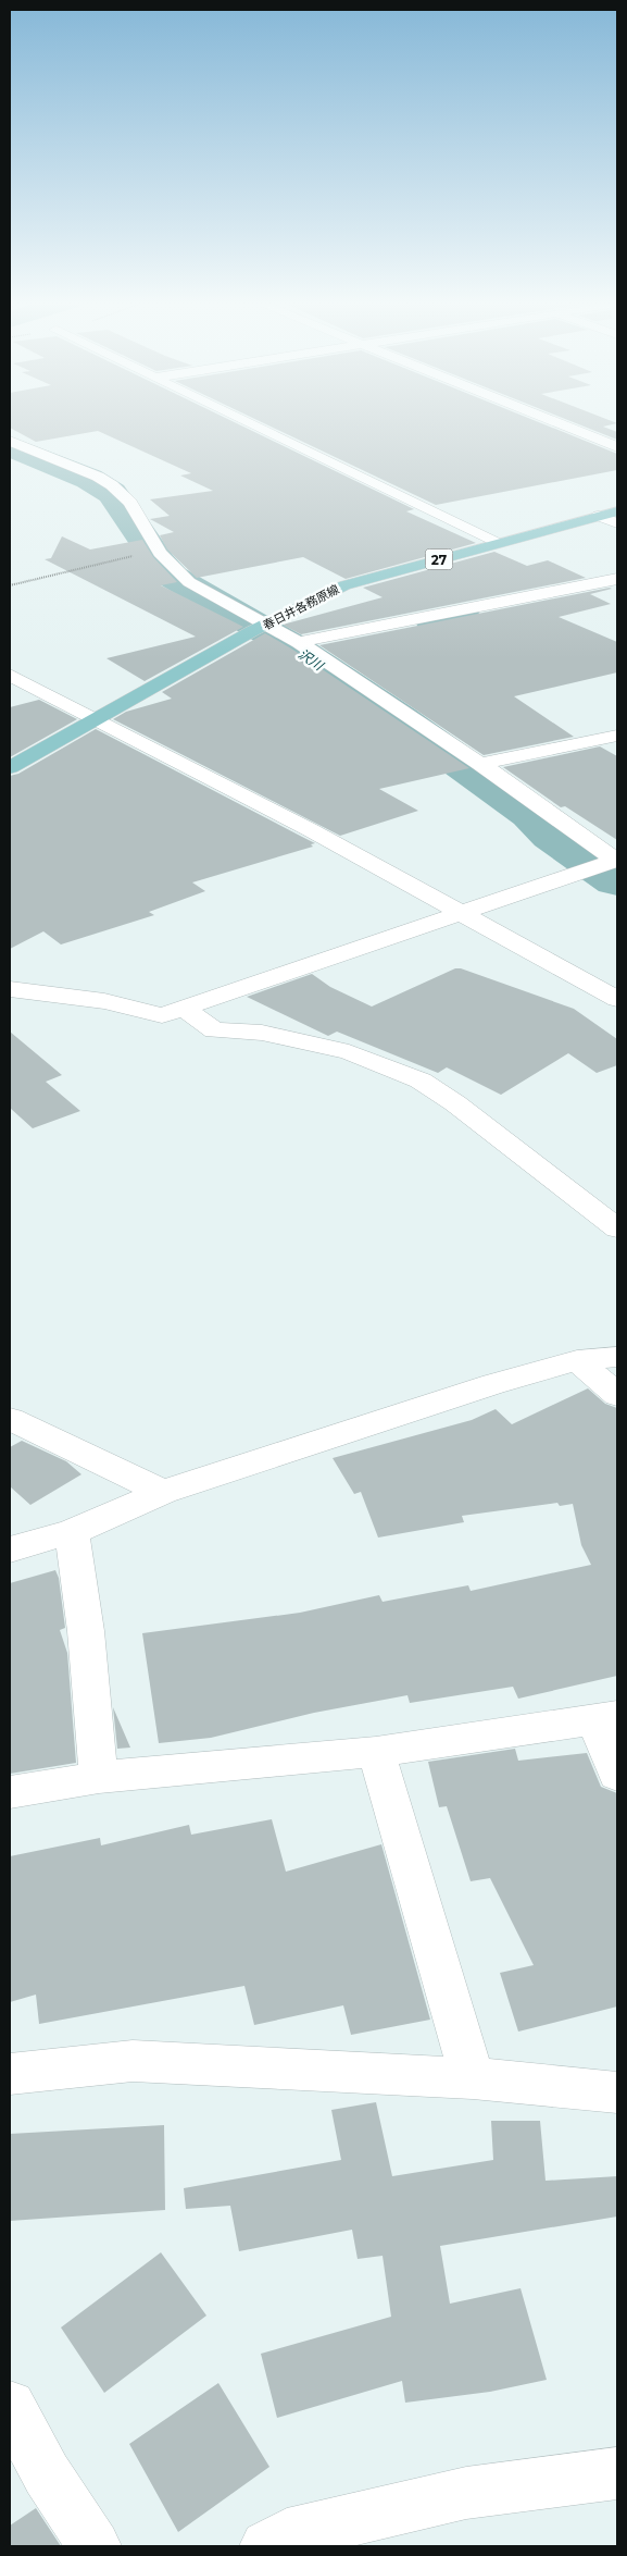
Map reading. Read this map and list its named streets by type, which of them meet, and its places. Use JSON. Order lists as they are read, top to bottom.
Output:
{
  "streets": {
    "main road": ["27", "春日井各務原線"]
  },
  "water": ["沢川"]
}
